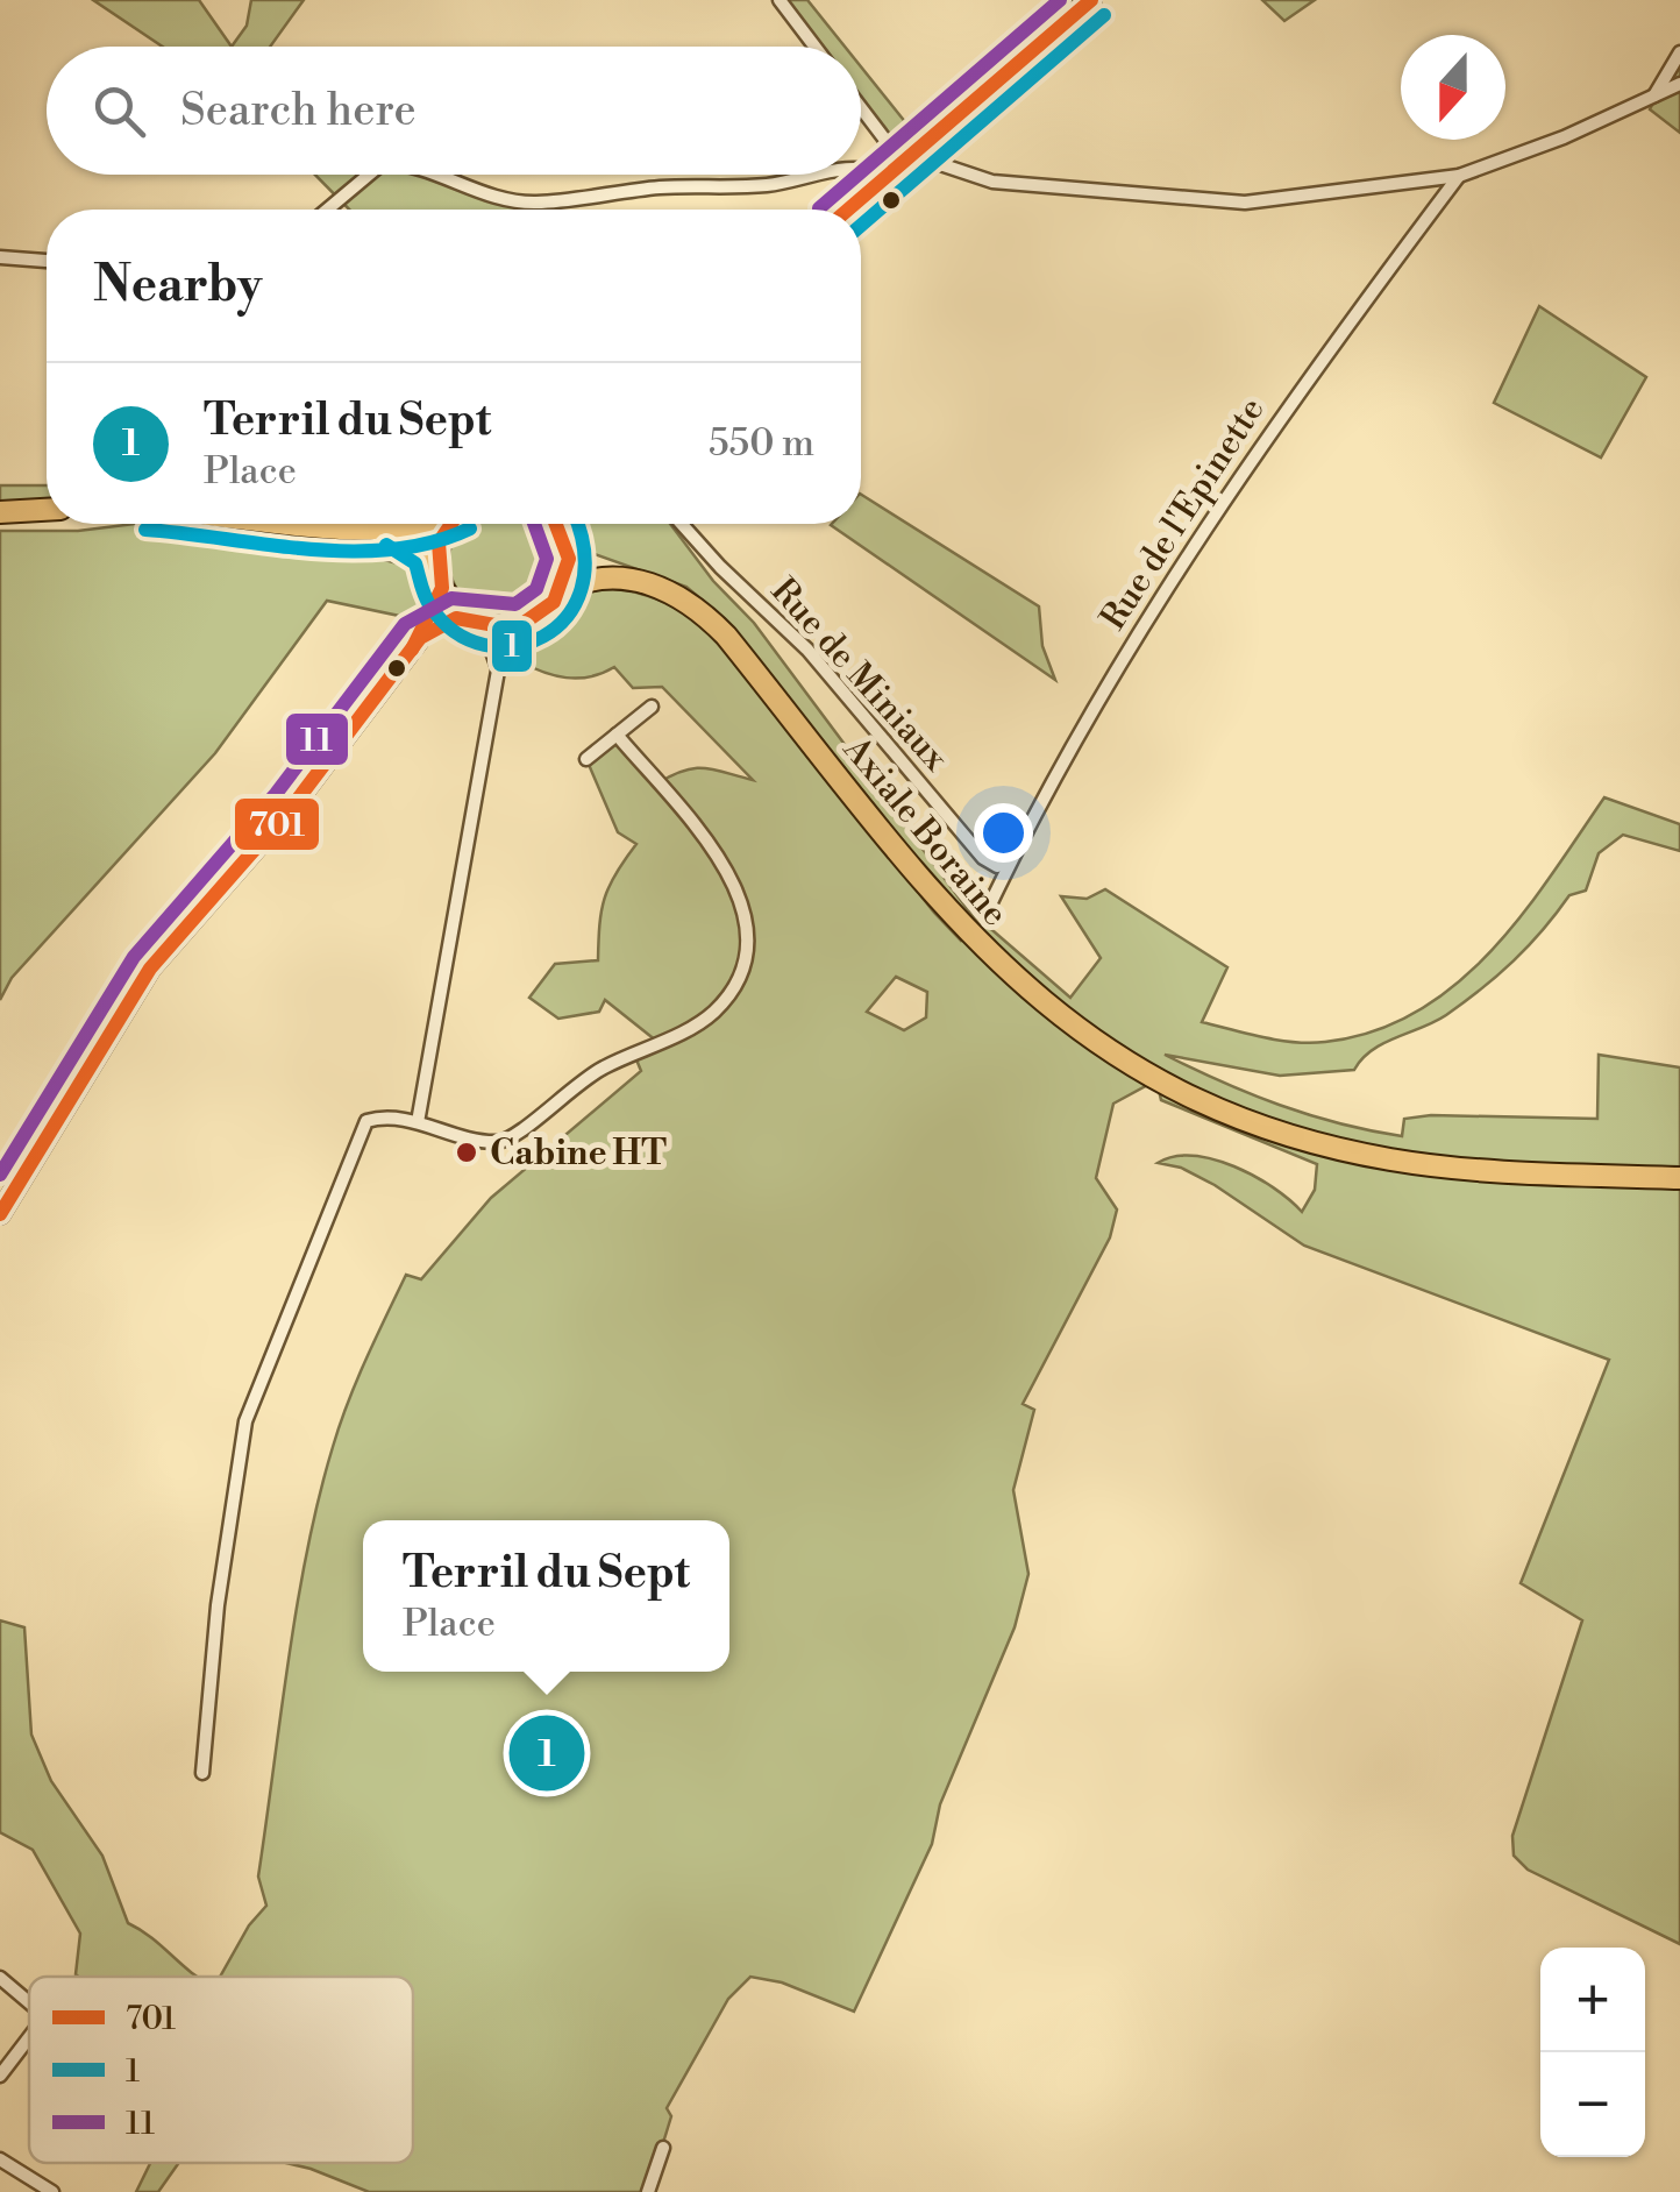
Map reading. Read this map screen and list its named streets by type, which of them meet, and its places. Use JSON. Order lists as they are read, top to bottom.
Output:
{
  "streets": {
    "main road": ["Axiale Boraine"],
    "street": ["Rue de l'Epinette", "Rue de Miniaux"]
  },
  "crossings": [
    ["Rue de l'Epinette", "Rue de Miniaux"]
  ],
  "places": ["Cabine HT"],
  "lines": ["transit line 701", "transit line 11", "transit line 1"],
  "legend": ["701", "1", "11"],
  "north": "bottom",
  "page": {
    "search": "Search here",
    "heading": "Nearby",
    "list": [
      {
        "mark": "1",
        "name": "Terril du Sept",
        "note": "Place",
        "value": "550 m"
      }
    ],
    "popup": ["Terril du Sept", "Place"],
    "pins": "1",
    "map_buttons": ["+", "−"]
  }
}
